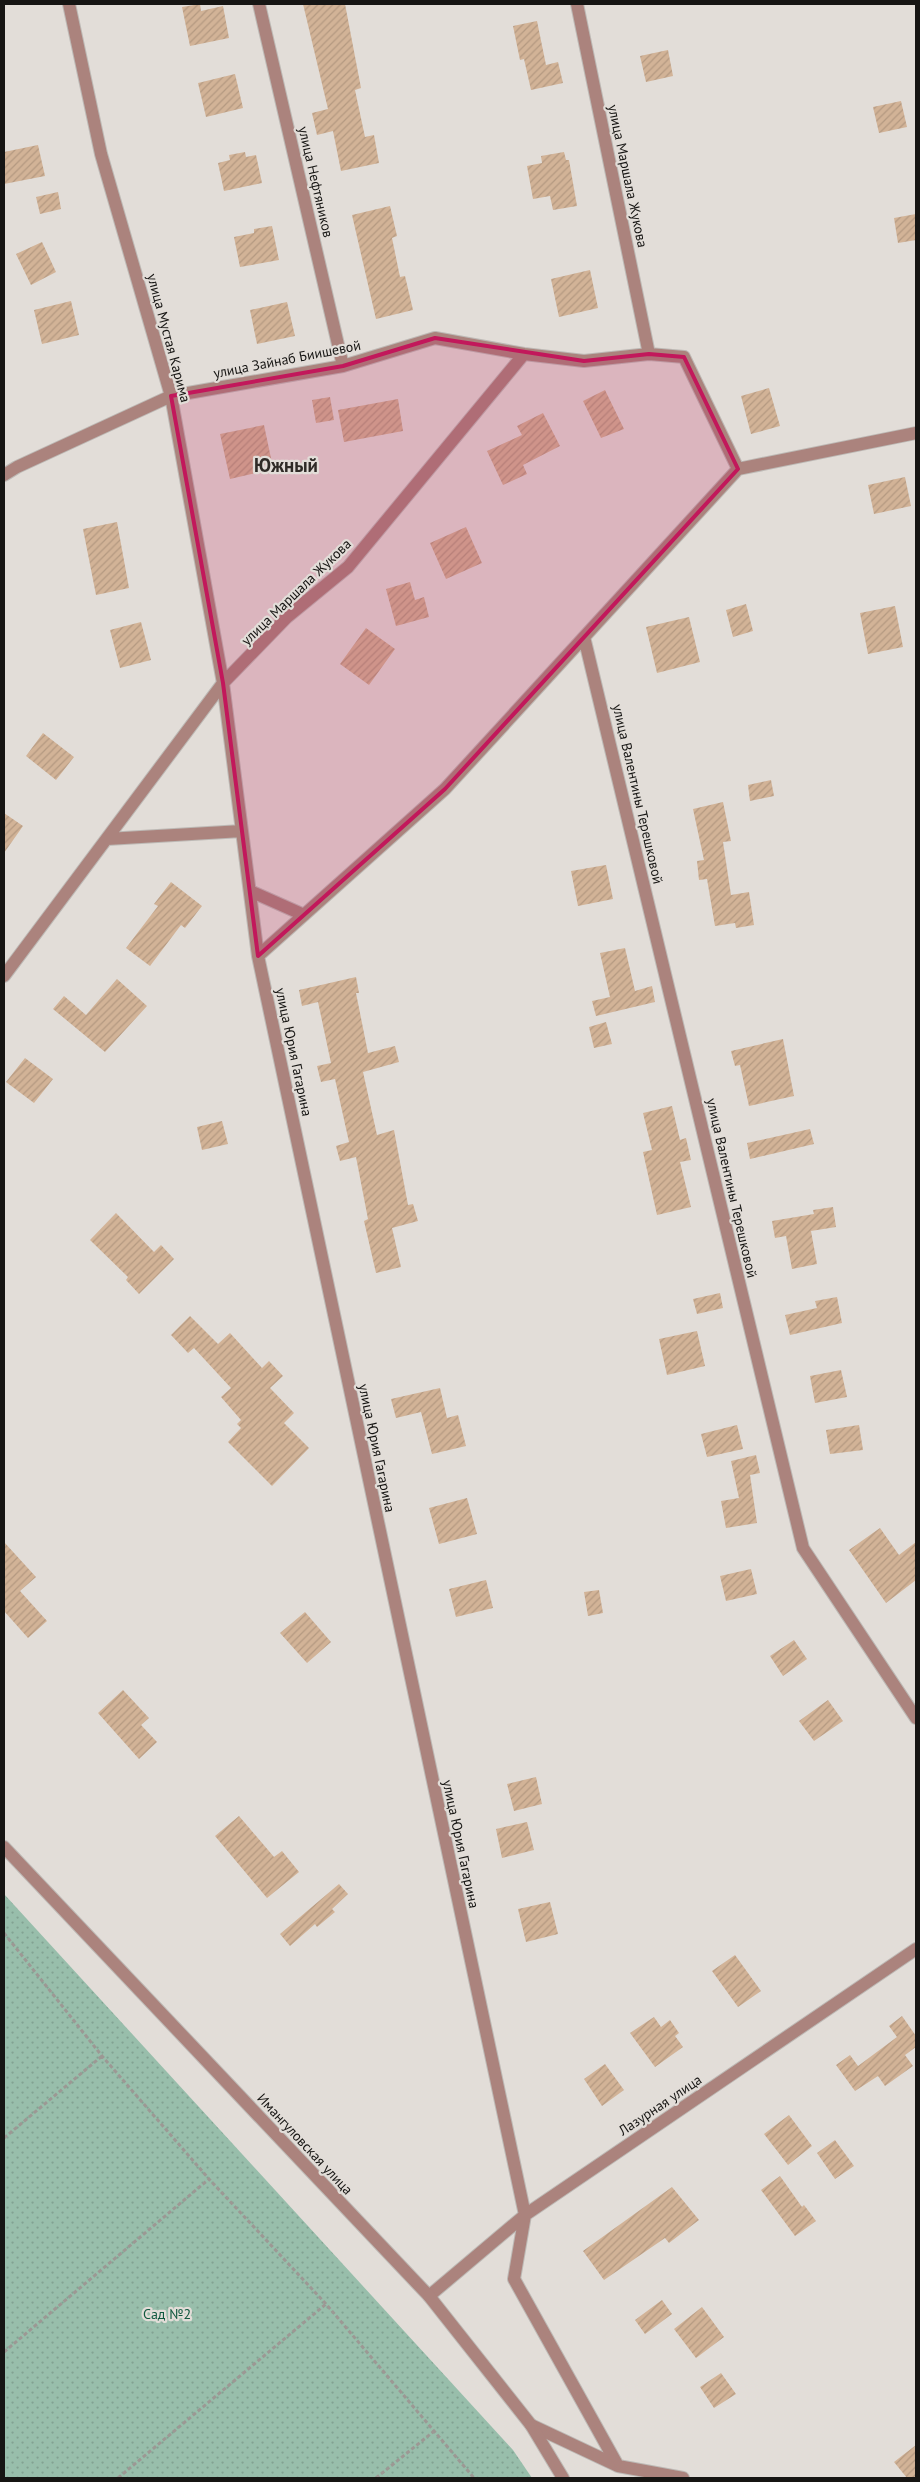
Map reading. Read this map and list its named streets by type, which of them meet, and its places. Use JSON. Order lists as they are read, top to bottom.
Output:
{
  "streets": {
    "street": [
      "улица Маршала Жукова",
      "улица Нефтяников",
      "улица Мустая Карима",
      "улица Зайнаб Биишевой",
      "улица Валентины Терешковой",
      "улица Юрия Гагарина",
      "Лазурная улица",
      "Имангуловская улица"
    ]
  },
  "crossings": [
    ["улица Маршала Жукова", "улица Мустая Карима"],
    ["улица Маршала Жукова", "улица Зайнаб Биишевой"],
    ["улица Маршала Жукова", "улица Юрия Гагарина"],
    ["улица Нефтяников", "улица Зайнаб Биишевой"],
    ["улица Мустая Карима", "улица Зайнаб Биишевой"],
    ["улица Мустая Карима", "улица Юрия Гагарина"],
    ["улица Юрия Гагарина", "Лазурная улица"],
    ["Лазурная улица", "Имангуловская улица"]
  ],
  "districts": ["Южный"],
  "parks": ["Сад №2"]
}
